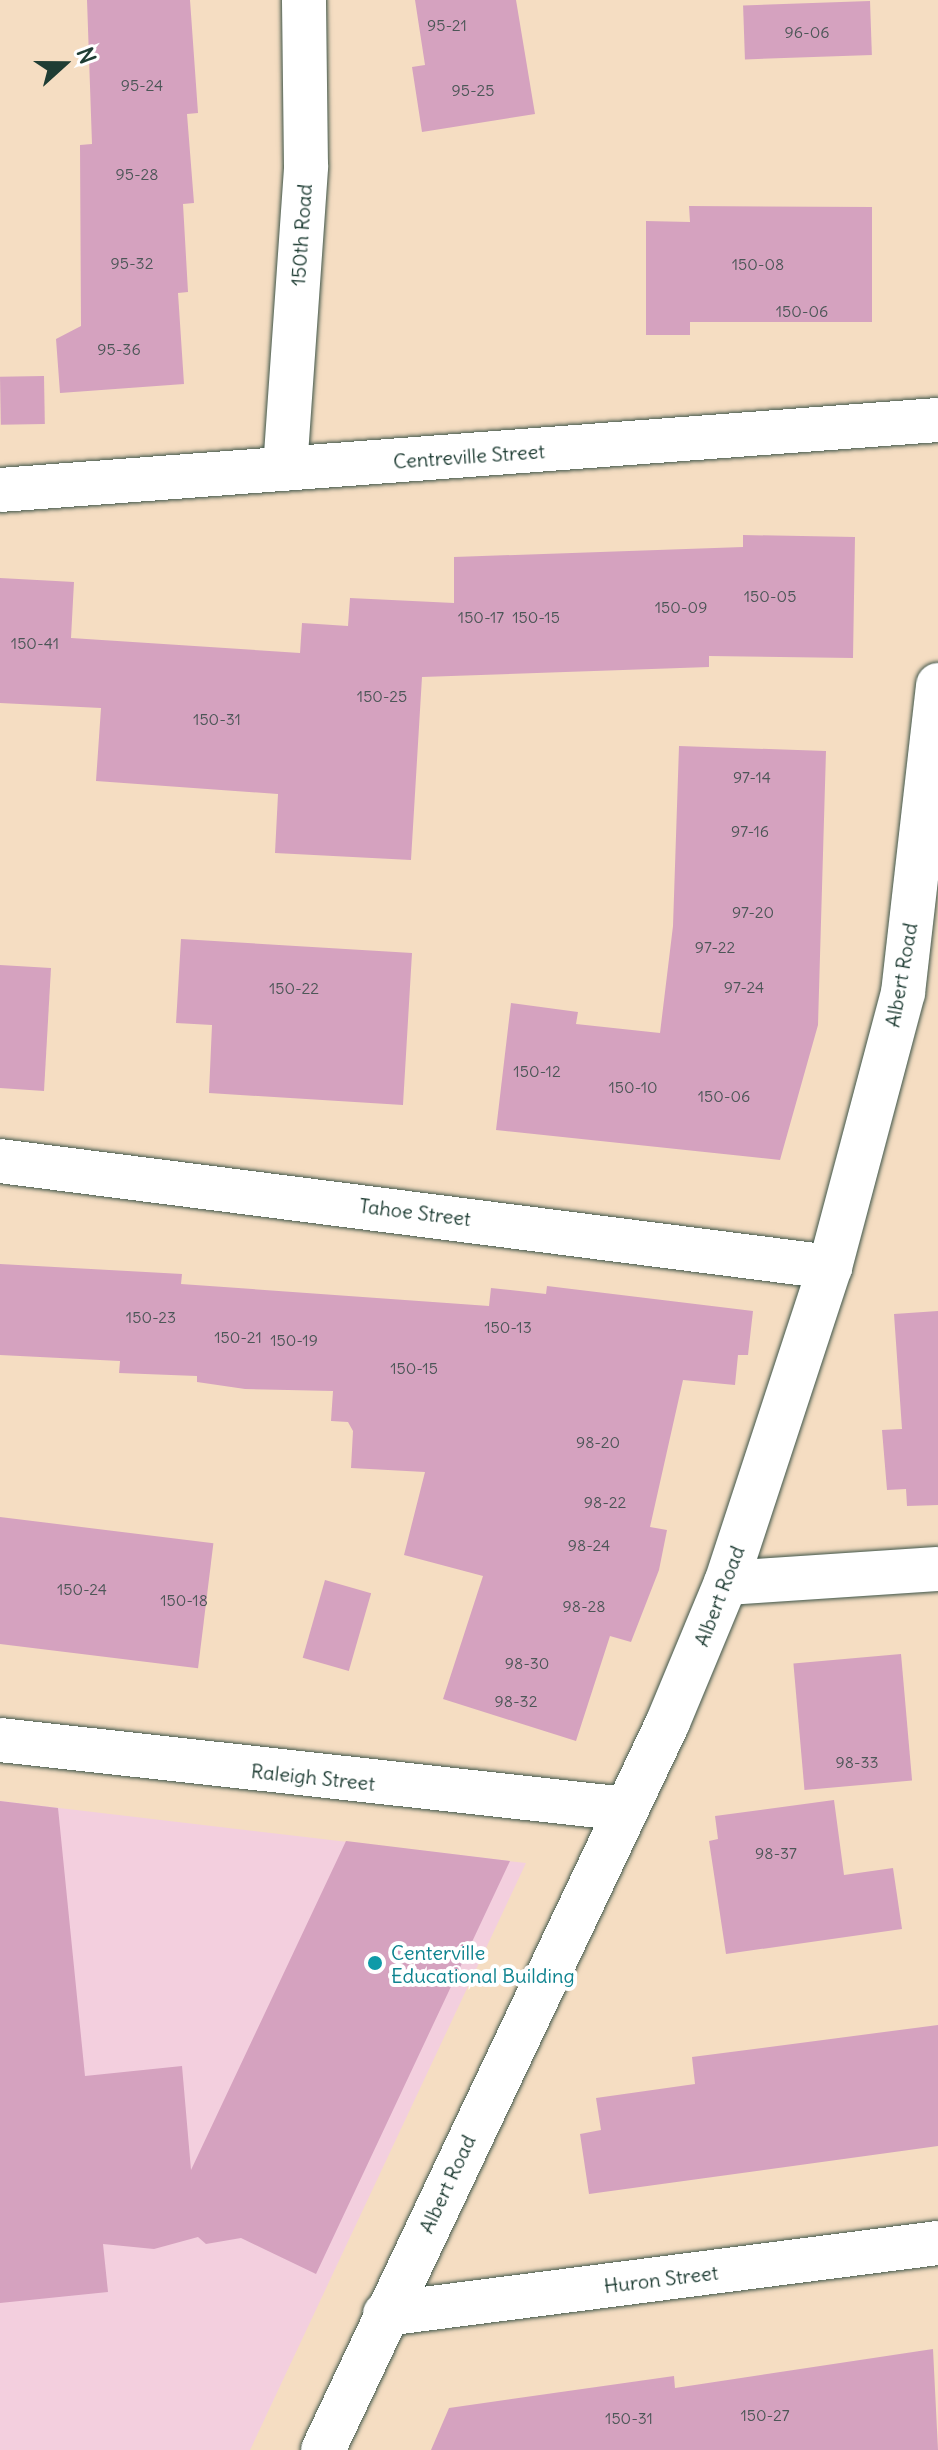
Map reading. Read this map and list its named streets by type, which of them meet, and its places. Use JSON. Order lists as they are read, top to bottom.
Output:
{
  "streets": {
    "street": [
      "150th Road",
      "Centreville Street",
      "Albert Road",
      "Tahoe Street",
      "Raleigh Street",
      "Huron Street"
    ]
  },
  "crossings": [
    ["150th Road", "Centreville Street"],
    ["Albert Road", "Tahoe Street"],
    ["Albert Road", "Raleigh Street"],
    ["Albert Road", "Huron Street"]
  ],
  "places": ["Centerville Educational Building"],
  "house_numbers": [
    "95-21",
    "96-06",
    "95-24",
    "95-25",
    "95-28",
    "95-32",
    "150-08",
    "150-06",
    "95-36",
    "150-05",
    "150-09",
    "150-17",
    "150-15",
    "150-41",
    "150-25",
    "150-31",
    "97-14",
    "97-16",
    "97-20",
    "97-22",
    "97-24",
    "150-22",
    "150-12",
    "150-10",
    "150-06",
    "150-23",
    "150-13",
    "150-21",
    "150-19",
    "150-15",
    "98-20",
    "98-22",
    "98-24",
    "150-24",
    "150-18",
    "98-28",
    "98-30",
    "98-32",
    "98-33",
    "98-37",
    "150-27",
    "150-31"
  ],
  "north": "right"
}
